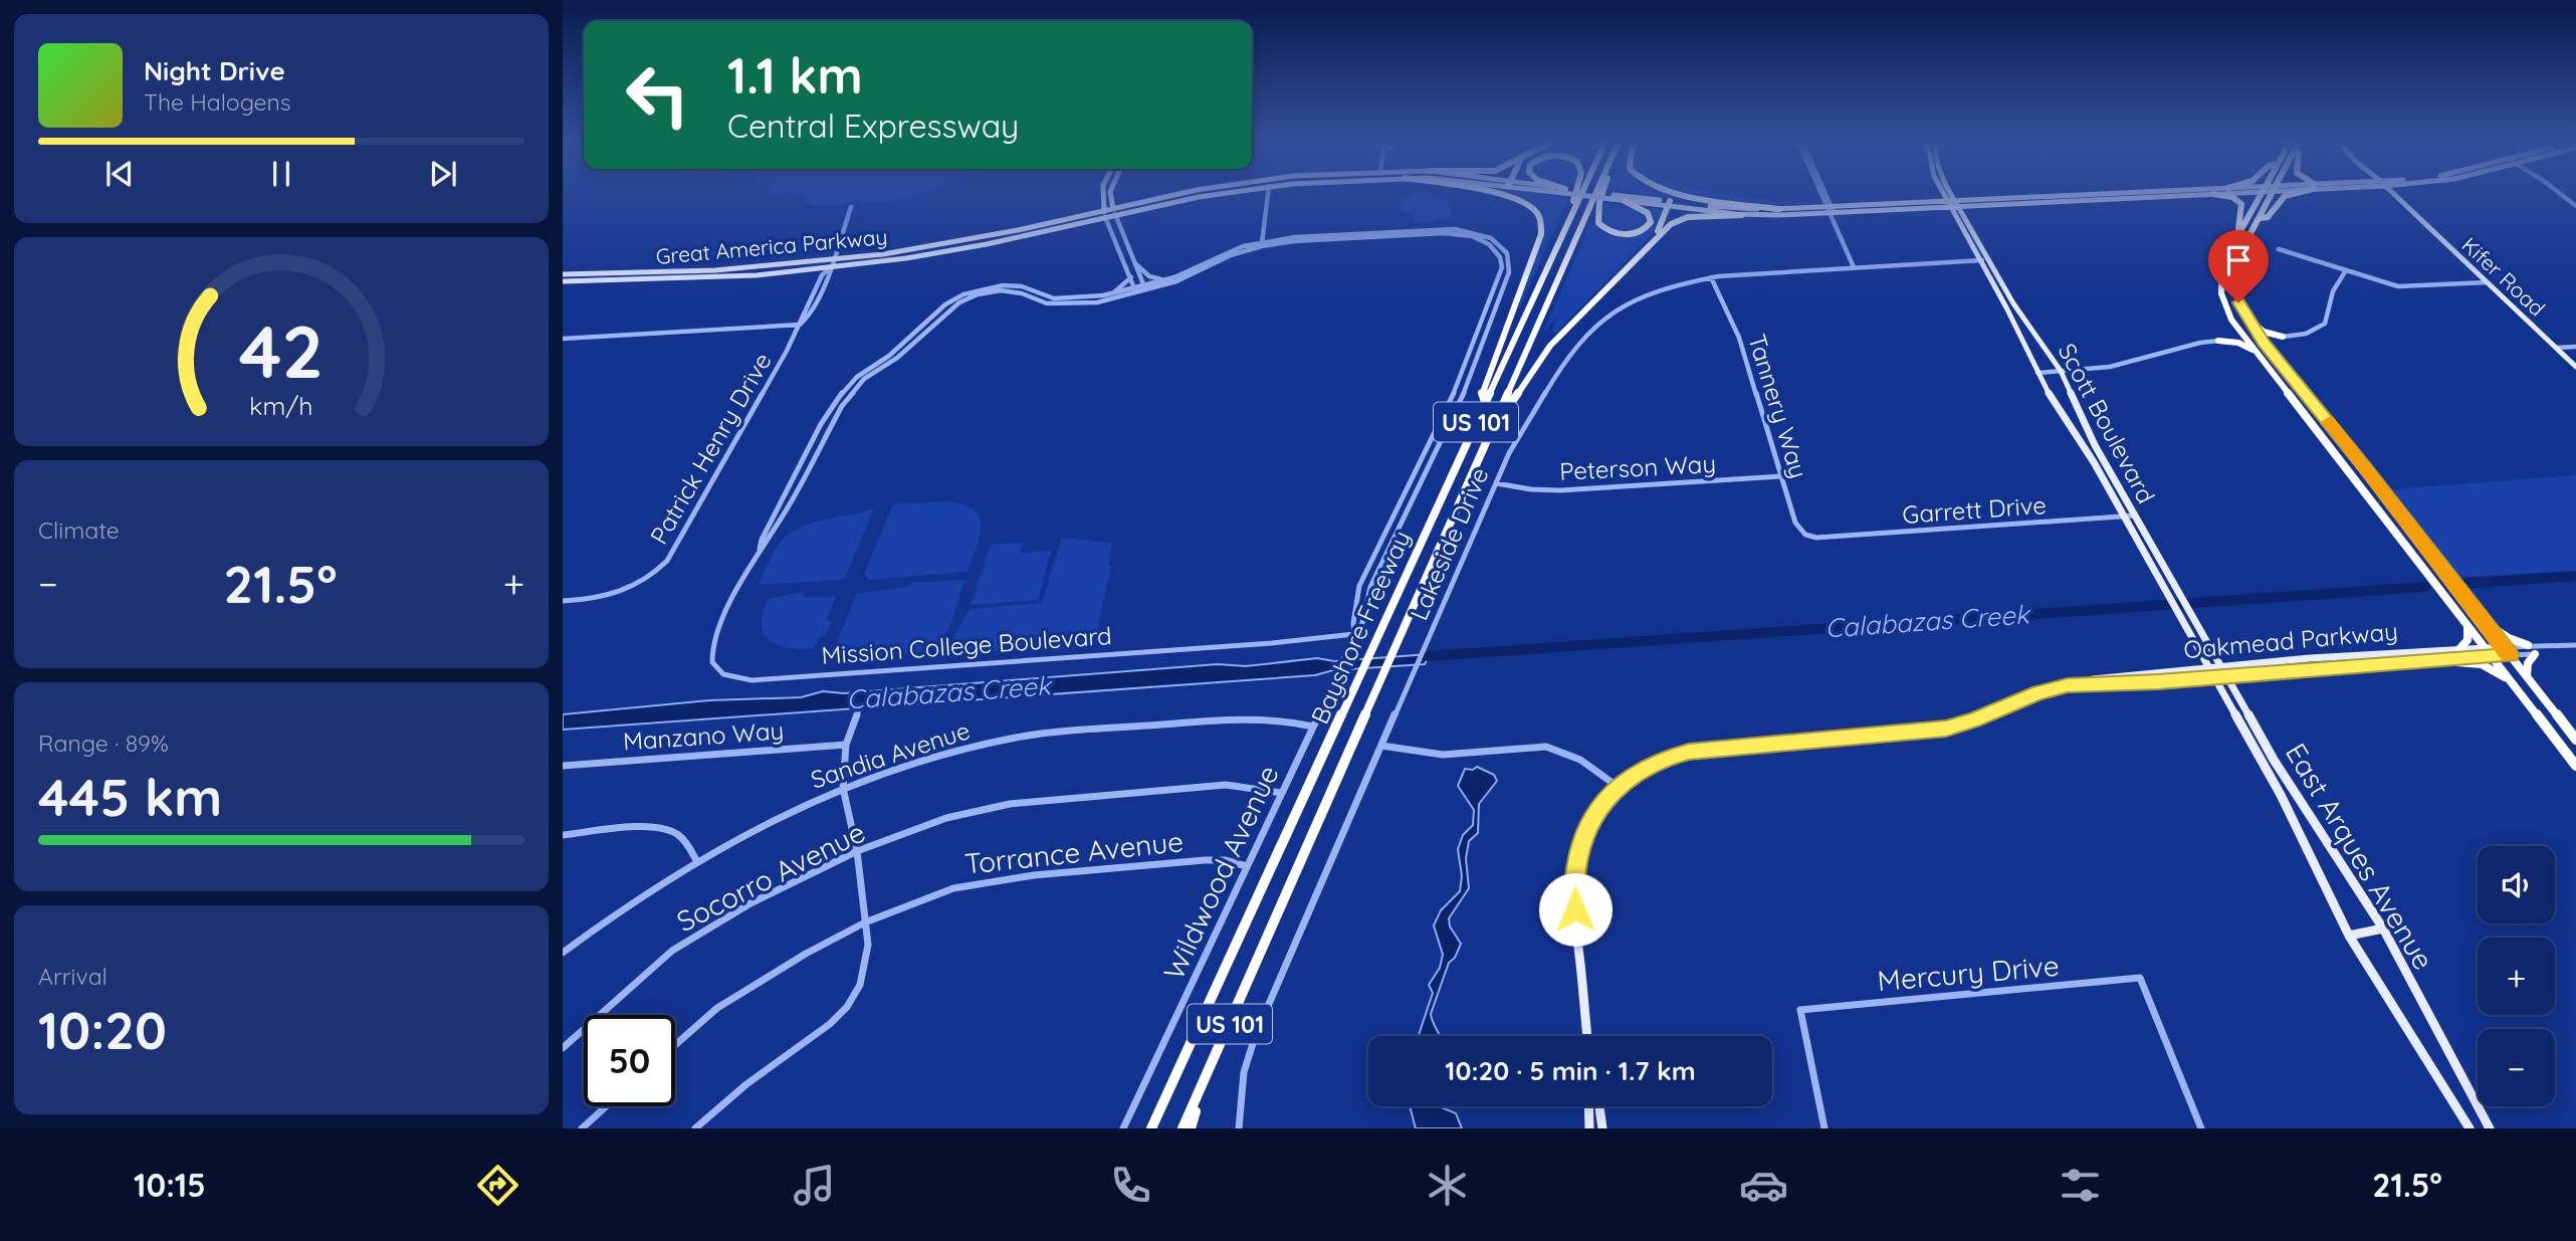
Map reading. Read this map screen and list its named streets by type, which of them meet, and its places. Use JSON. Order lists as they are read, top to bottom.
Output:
{
  "streets": {
    "highway": ["US 101", "Bayshore Freeway"],
    "main road": [
      "Great America Parkway",
      "Kifer Road",
      "Scott Boulevard",
      "Oakmead Parkway",
      "East Arques Avenue"
    ],
    "street": [
      "Tannery Way",
      "Patrick Henry Drive",
      "Peterson Way",
      "Garrett Drive",
      "Lakeside Drive",
      "Mission College Boulevard",
      "Manzano Way",
      "Sandia Avenue",
      "Torrance Avenue",
      "Wildwood Avenue",
      "Socorro Avenue",
      "Mercury Drive"
    ]
  },
  "crossings": [
    ["Great America Parkway", "Patrick Henry Drive"],
    ["Tannery Way", "Peterson Way"],
    ["Tannery Way", "Garrett Drive"],
    ["Tannery Way", "Lakeside Drive"],
    ["Scott Boulevard", "Garrett Drive"],
    ["Scott Boulevard", "Lakeside Drive"],
    ["Scott Boulevard", "East Arques Avenue"],
    ["Peterson Way", "Lakeside Drive"],
    ["Oakmead Parkway", "East Arques Avenue"],
    ["Mission College Boulevard", "Wildwood Avenue"],
    ["Sandia Avenue", "Wildwood Avenue"],
    ["Torrance Avenue", "Wildwood Avenue"],
    ["Wildwood Avenue", "Socorro Avenue"]
  ],
  "water": ["Calabazas Creek"],
  "page": {
    "turn": ["1.1 km", "Central Expressway"],
    "song": ["Night Drive", "The Halogens"],
    "tile": [
      "Climate",
      ["Range · 89%", "445 km"],
      ["Arrival", "10:20"]
    ],
    "heat": ["−", "21.5°", "+"],
    "map_buttons": ["+", "−"],
    "limit": "50",
    "trip": "10:20 · 5 min · 1.7 km",
    "tabs": ["10:15", "21.5°"],
    "gauge": ["42", "km/h"]
  }
}
